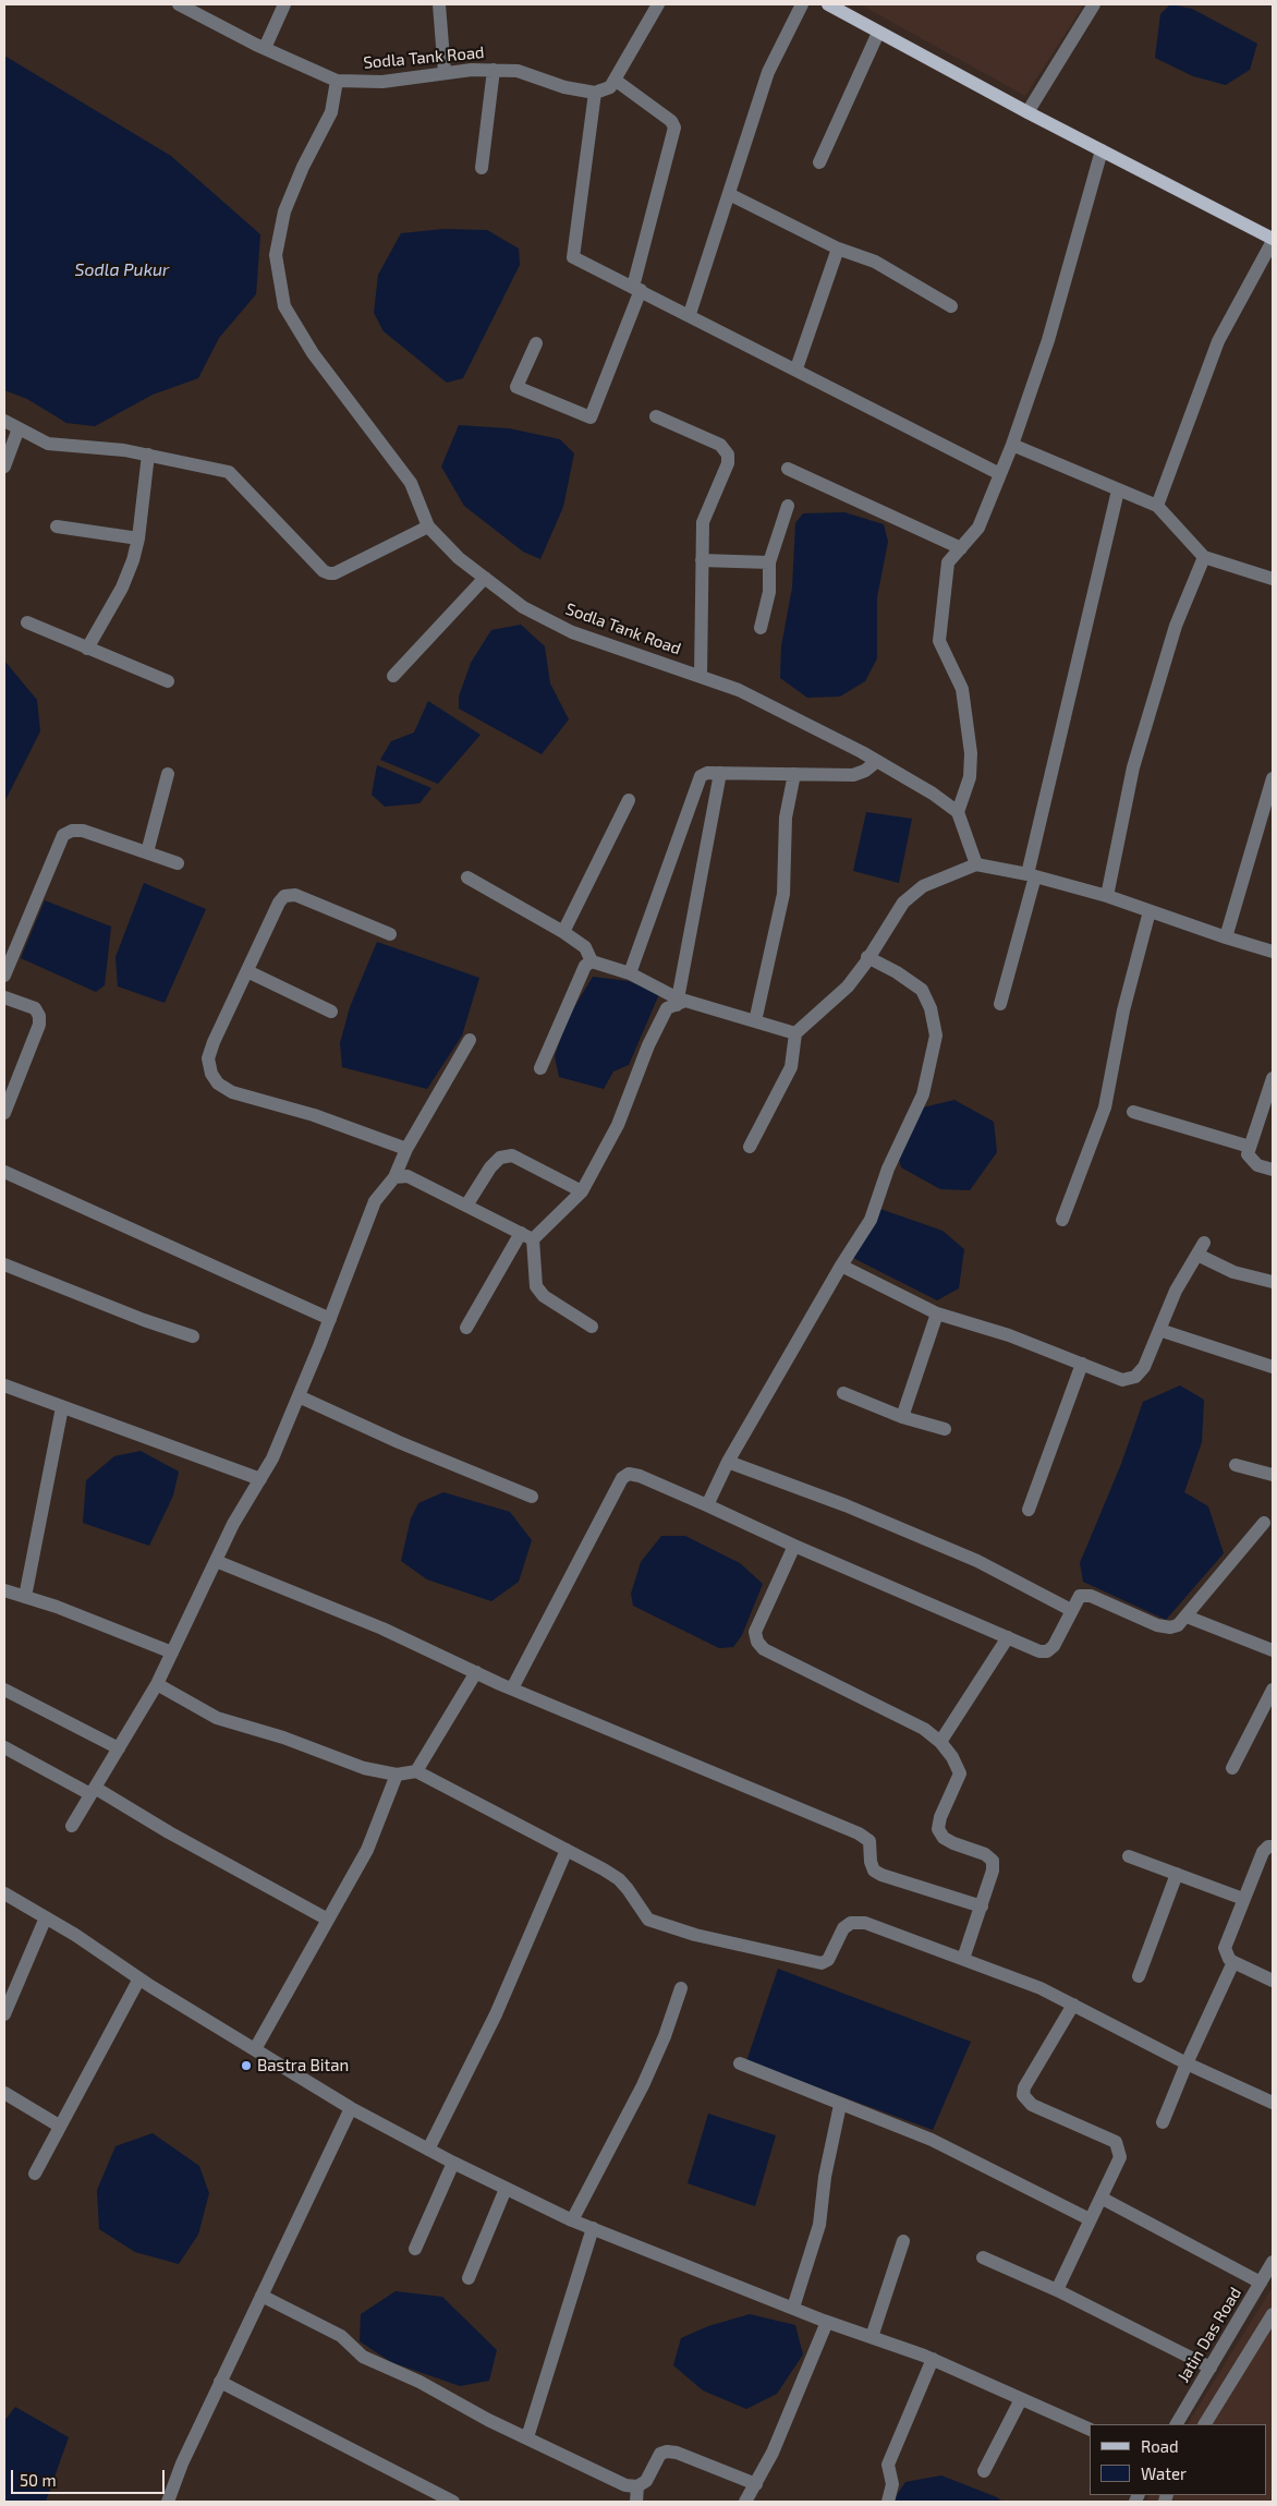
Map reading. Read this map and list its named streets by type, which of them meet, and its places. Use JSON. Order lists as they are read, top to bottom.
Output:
{
  "streets": {
    "street": ["Sodla Tank Road", "Jatin Das Road"]
  },
  "water": ["Sodla Pukur"],
  "places": ["Bastra Bitan"],
  "legend": ["Road", "Water"],
  "scale_bar": "50 m"
}
